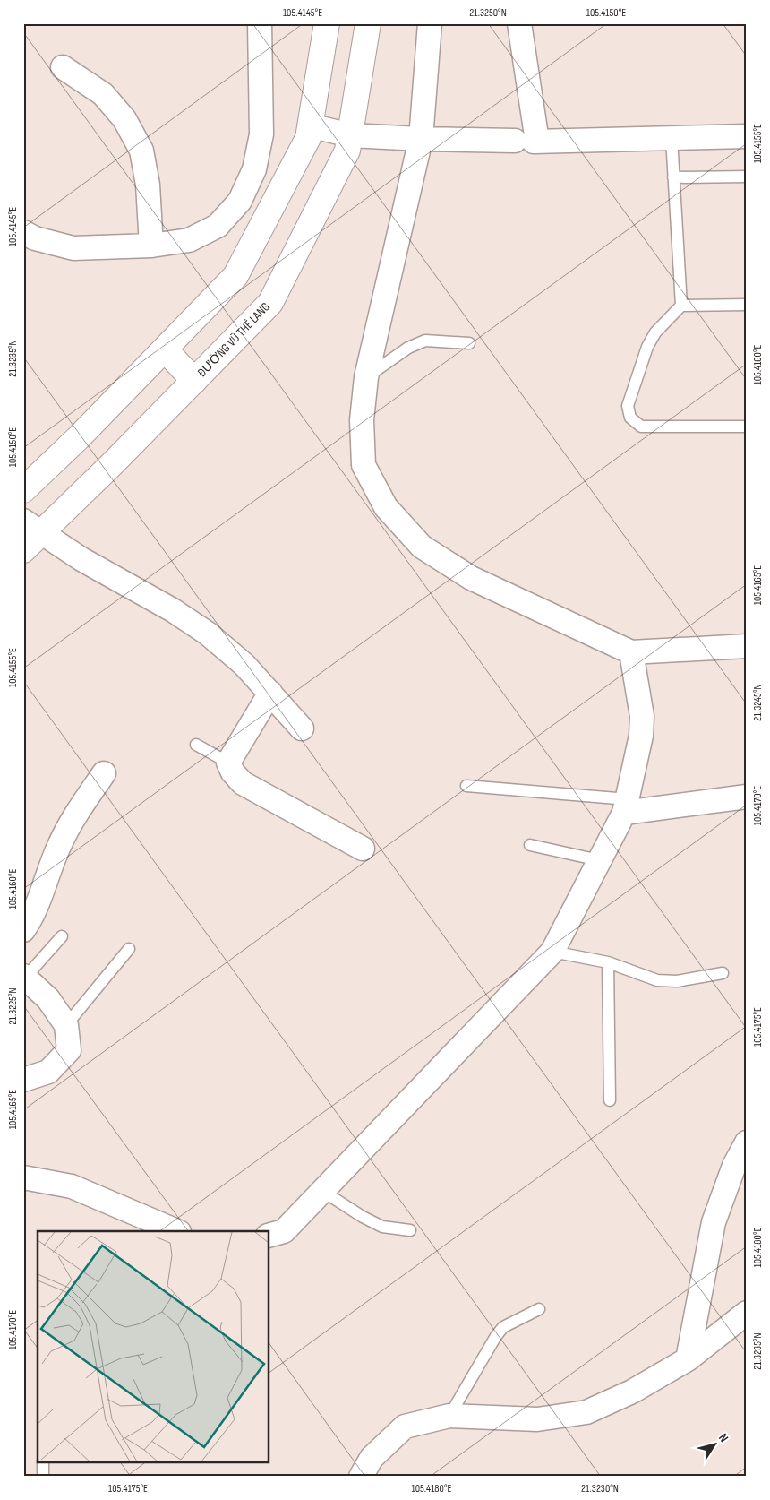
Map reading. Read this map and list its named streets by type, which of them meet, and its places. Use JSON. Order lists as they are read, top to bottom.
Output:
{
  "streets": {
    "street": ["ĐƯỜNG VŨ THÊ LANG"]
  },
  "north": "top right",
  "coordinates": [
    "105.4145°E",
    "21.3250°N",
    "105.4150°E",
    "105.4155°E",
    "21.3235°N",
    "105.4160°E",
    "105.4165°E",
    "21.3245°N",
    "105.4170°E",
    "21.3225°N",
    "105.4175°E",
    "105.4180°E",
    "21.3230°N"
  ]
}
